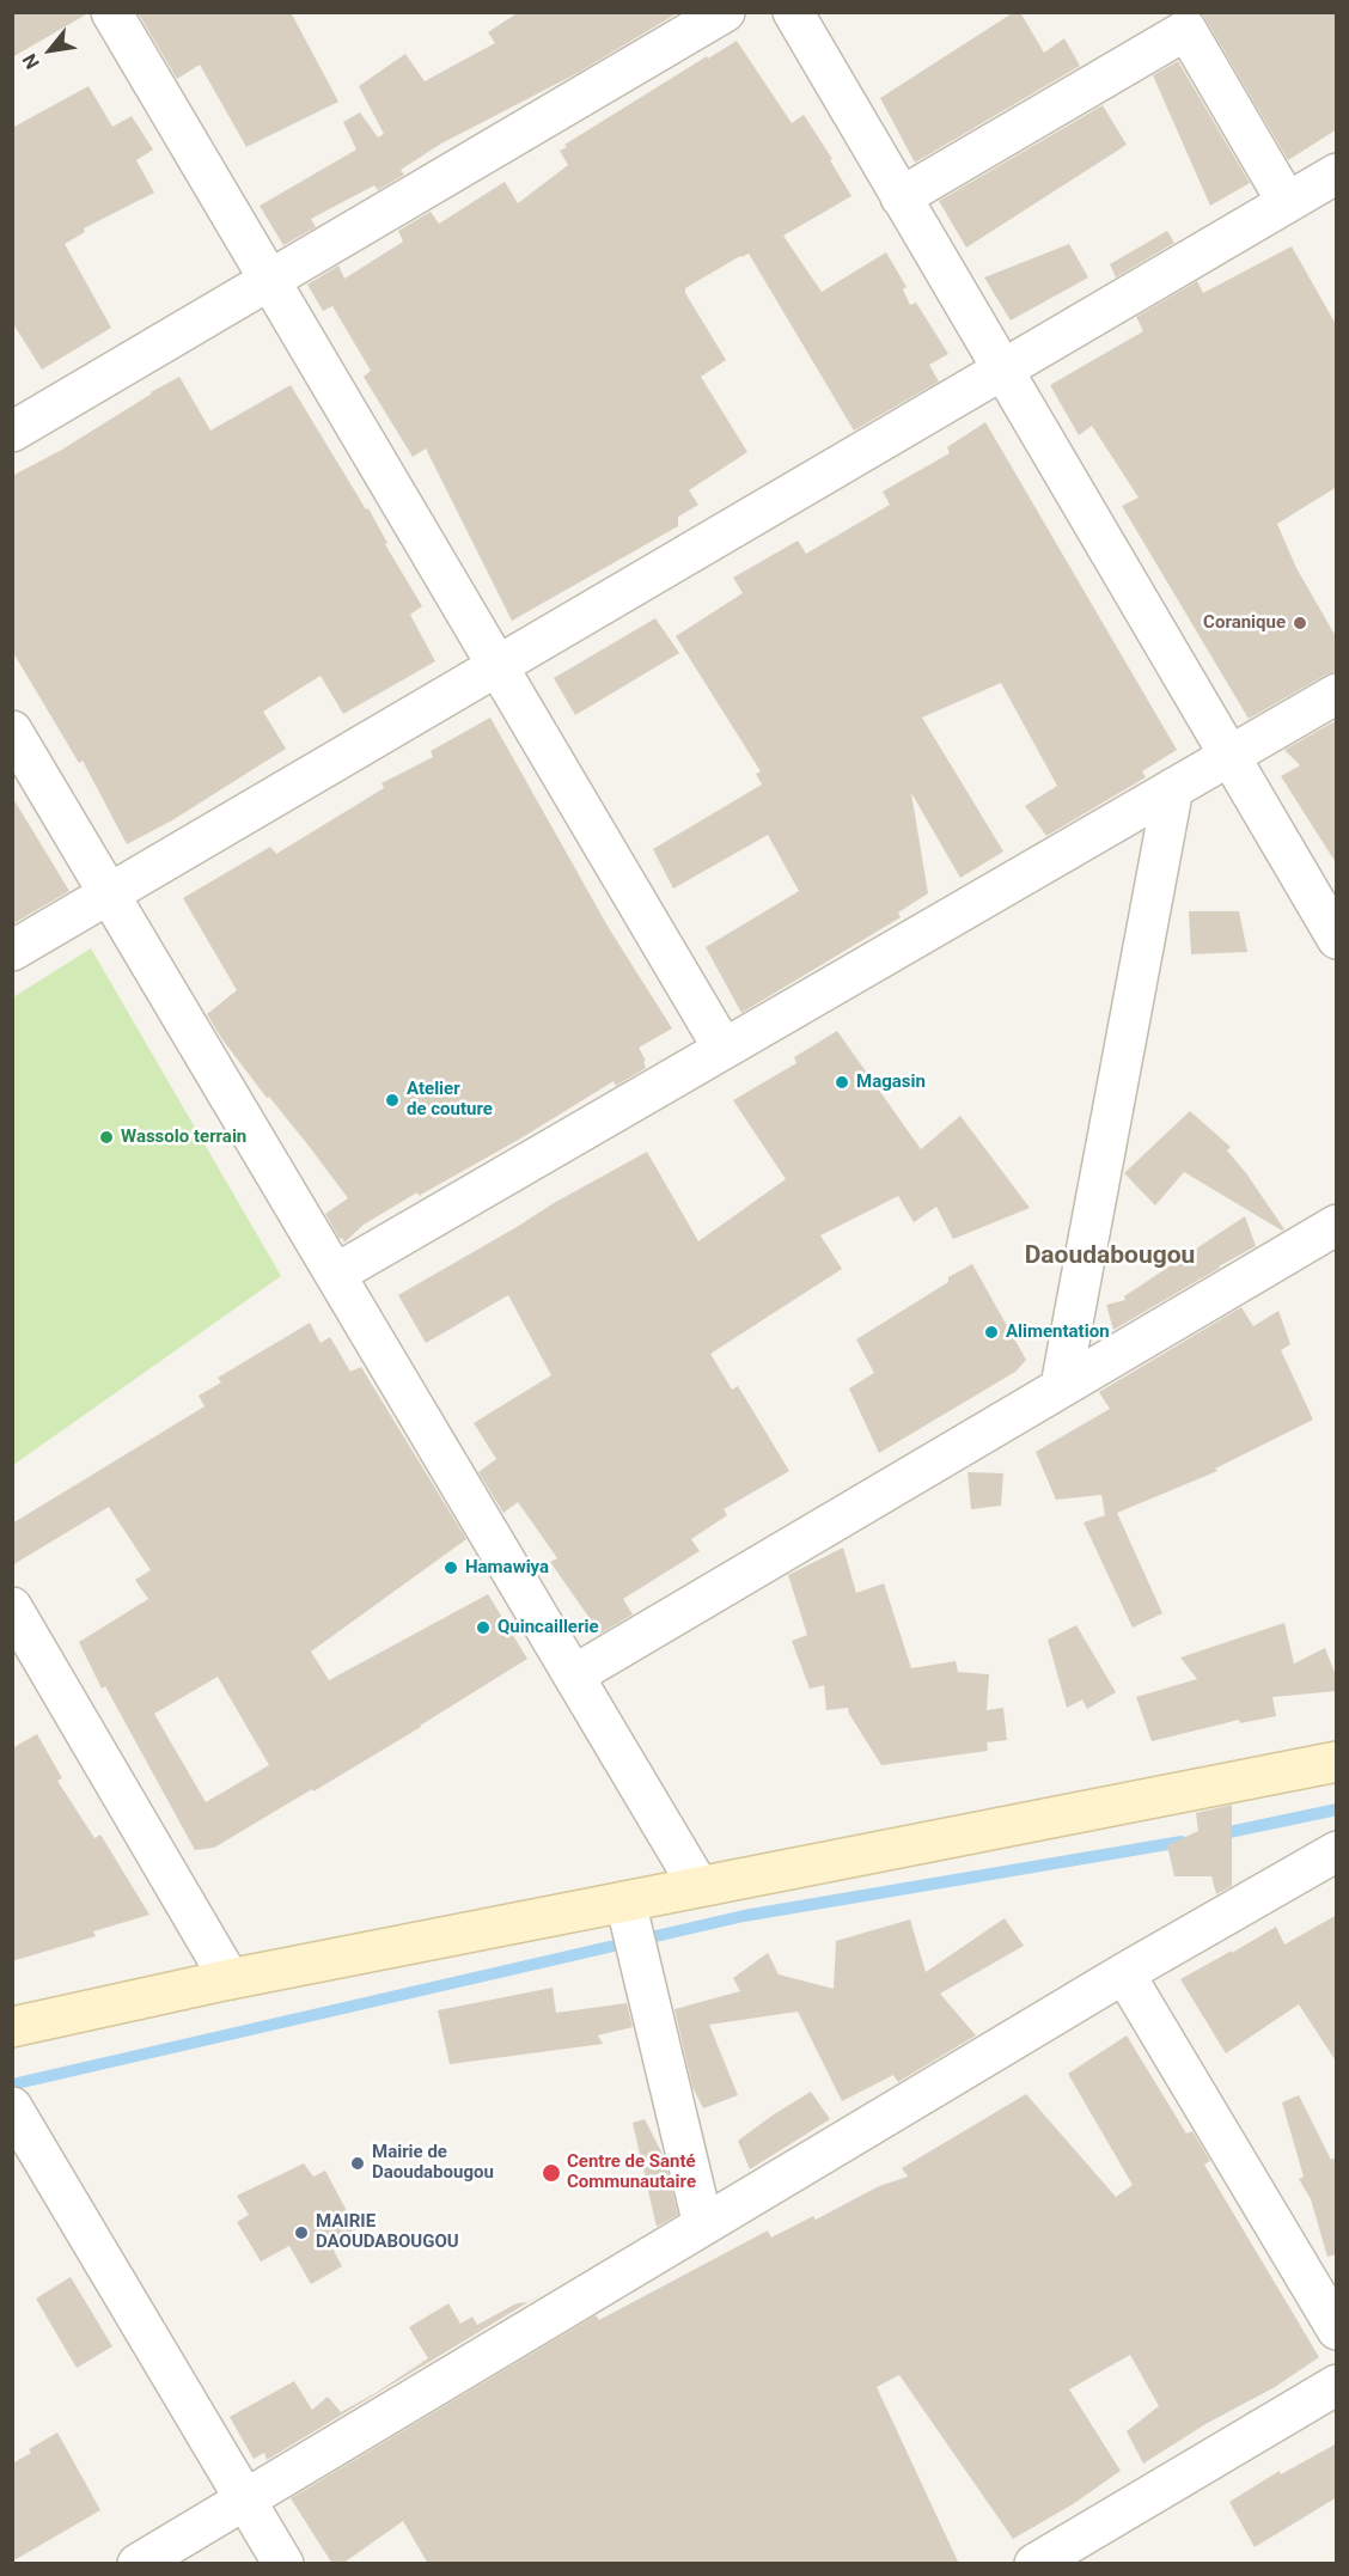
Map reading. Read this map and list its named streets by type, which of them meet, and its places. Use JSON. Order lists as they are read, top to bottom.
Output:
{
  "districts": ["Daoudabougou"],
  "places": [
    "Coranique",
    "Magasin",
    "Atelier de couture",
    "Wassolo terrain",
    "Alimentation",
    "Hamawiya",
    "Quincaillerie",
    "Mairie de Daoudabougou",
    "Centre de Santé Communautaire",
    "MAIRIE DAOUDABOUGOU"
  ],
  "north": "bottom left"
}
